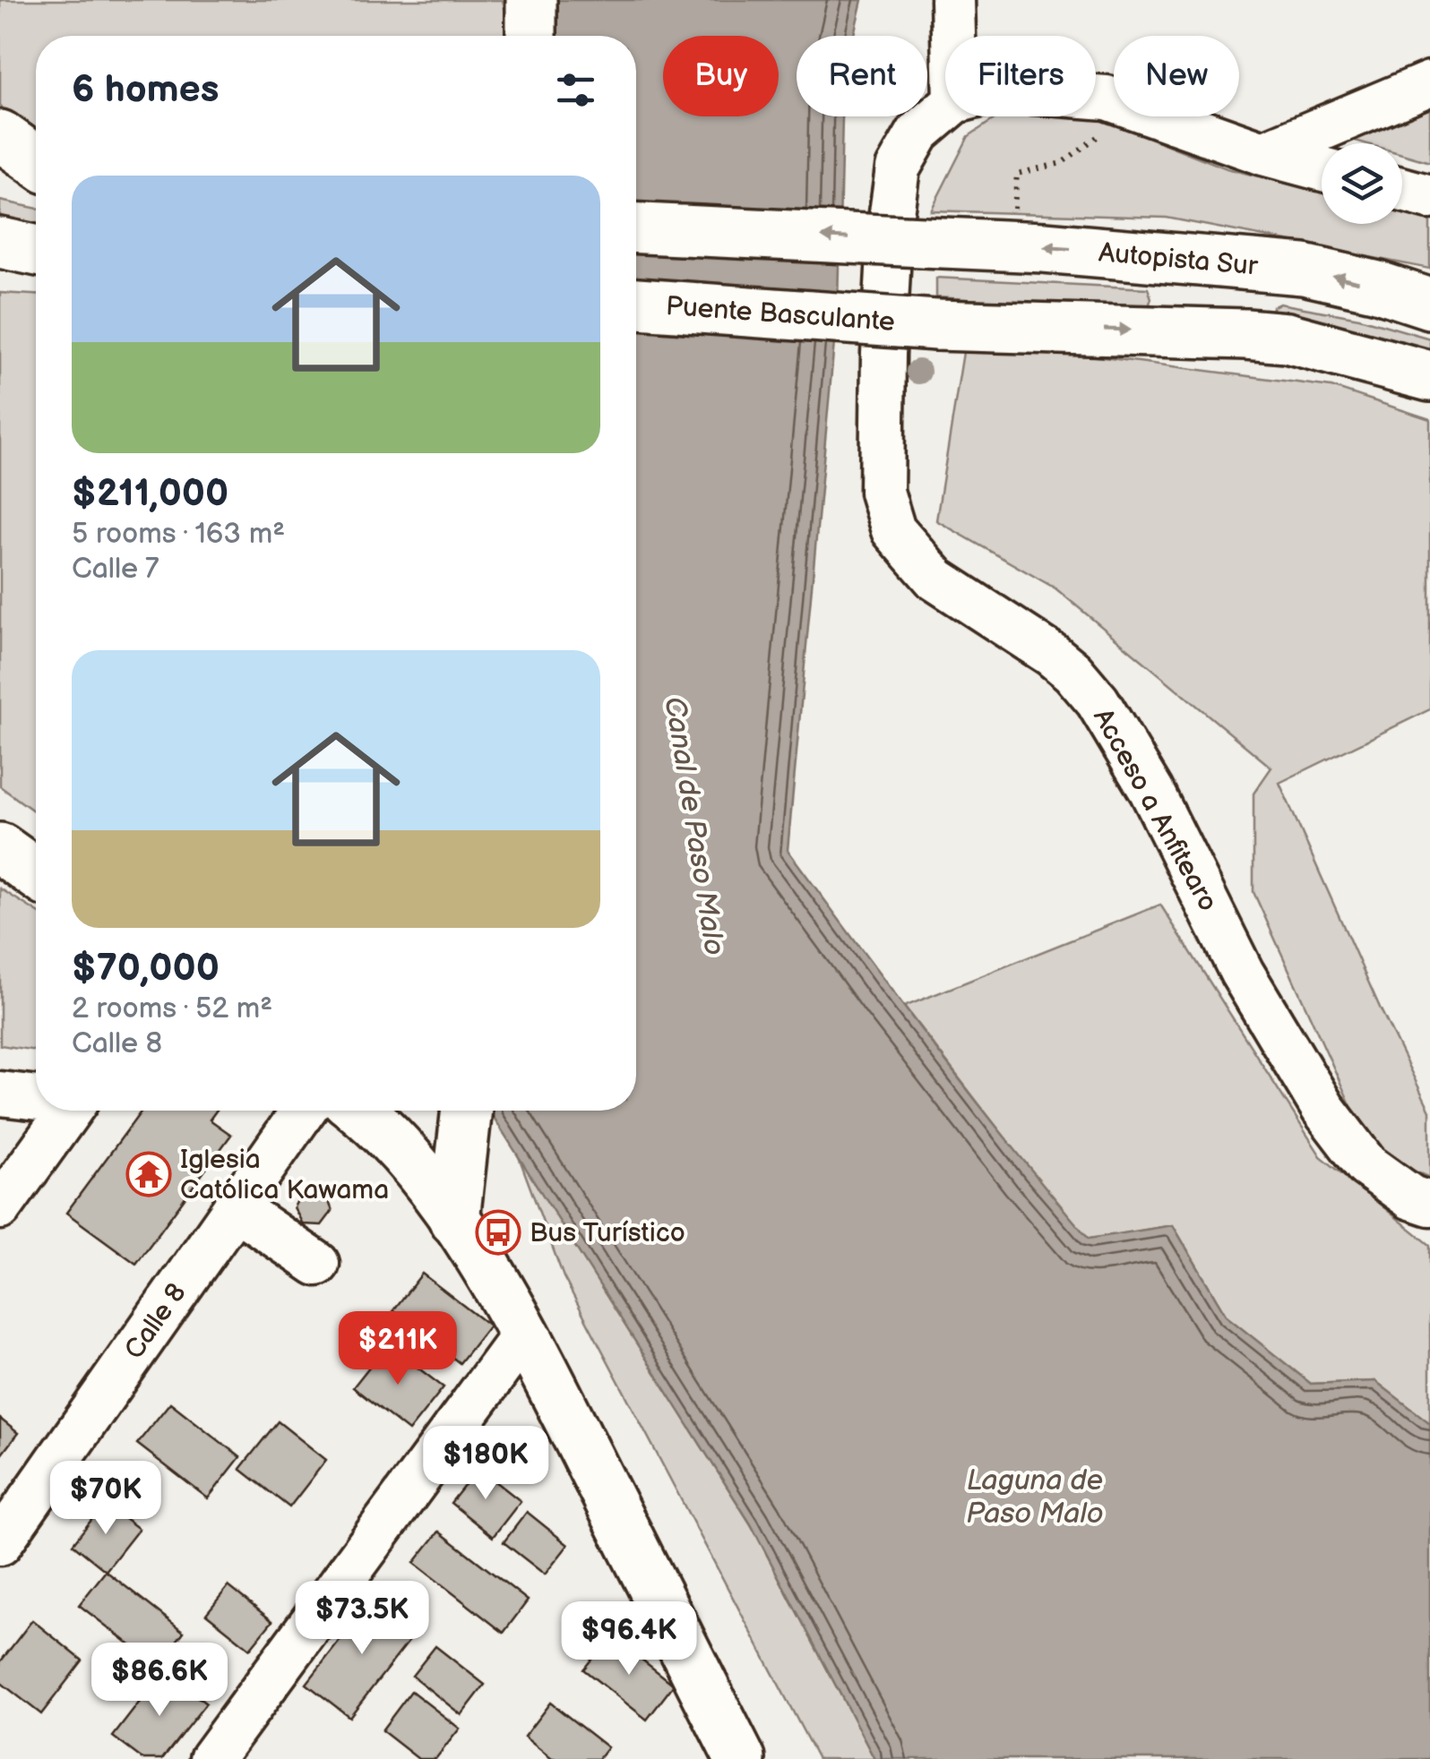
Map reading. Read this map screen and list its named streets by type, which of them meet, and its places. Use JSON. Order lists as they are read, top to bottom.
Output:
{
  "streets": {
    "main road": ["Autopista Sur", "Puente Basculante"],
    "street": ["Acceso a Anfitearo", "Calle 8"]
  },
  "one_way": ["Autopista Sur", "Puente Basculante"],
  "water": ["Canal de Paso Malo", "Laguna de Paso Malo"],
  "places": {
    "temple": ["Iglesia Católica Kawama"],
    "bus stop": ["Bus Turístico"]
  },
  "page": {
    "chip": [
      "Buy",
      "Rent",
      "Filters",
      "New"
    ],
    "heading": "6 homes",
    "list": [
      {
        "name": "$211,000",
        "note": "5 rooms · 163 m² · Calle 7"
      },
      {
        "name": "$70,000",
        "note": "2 rooms · 52 m² · Calle 8"
      }
    ],
    "price": [
      "$211K",
      "$180K",
      "$70K",
      "$73.5K",
      "$96.4K",
      "$86.6K"
    ]
  }
}
